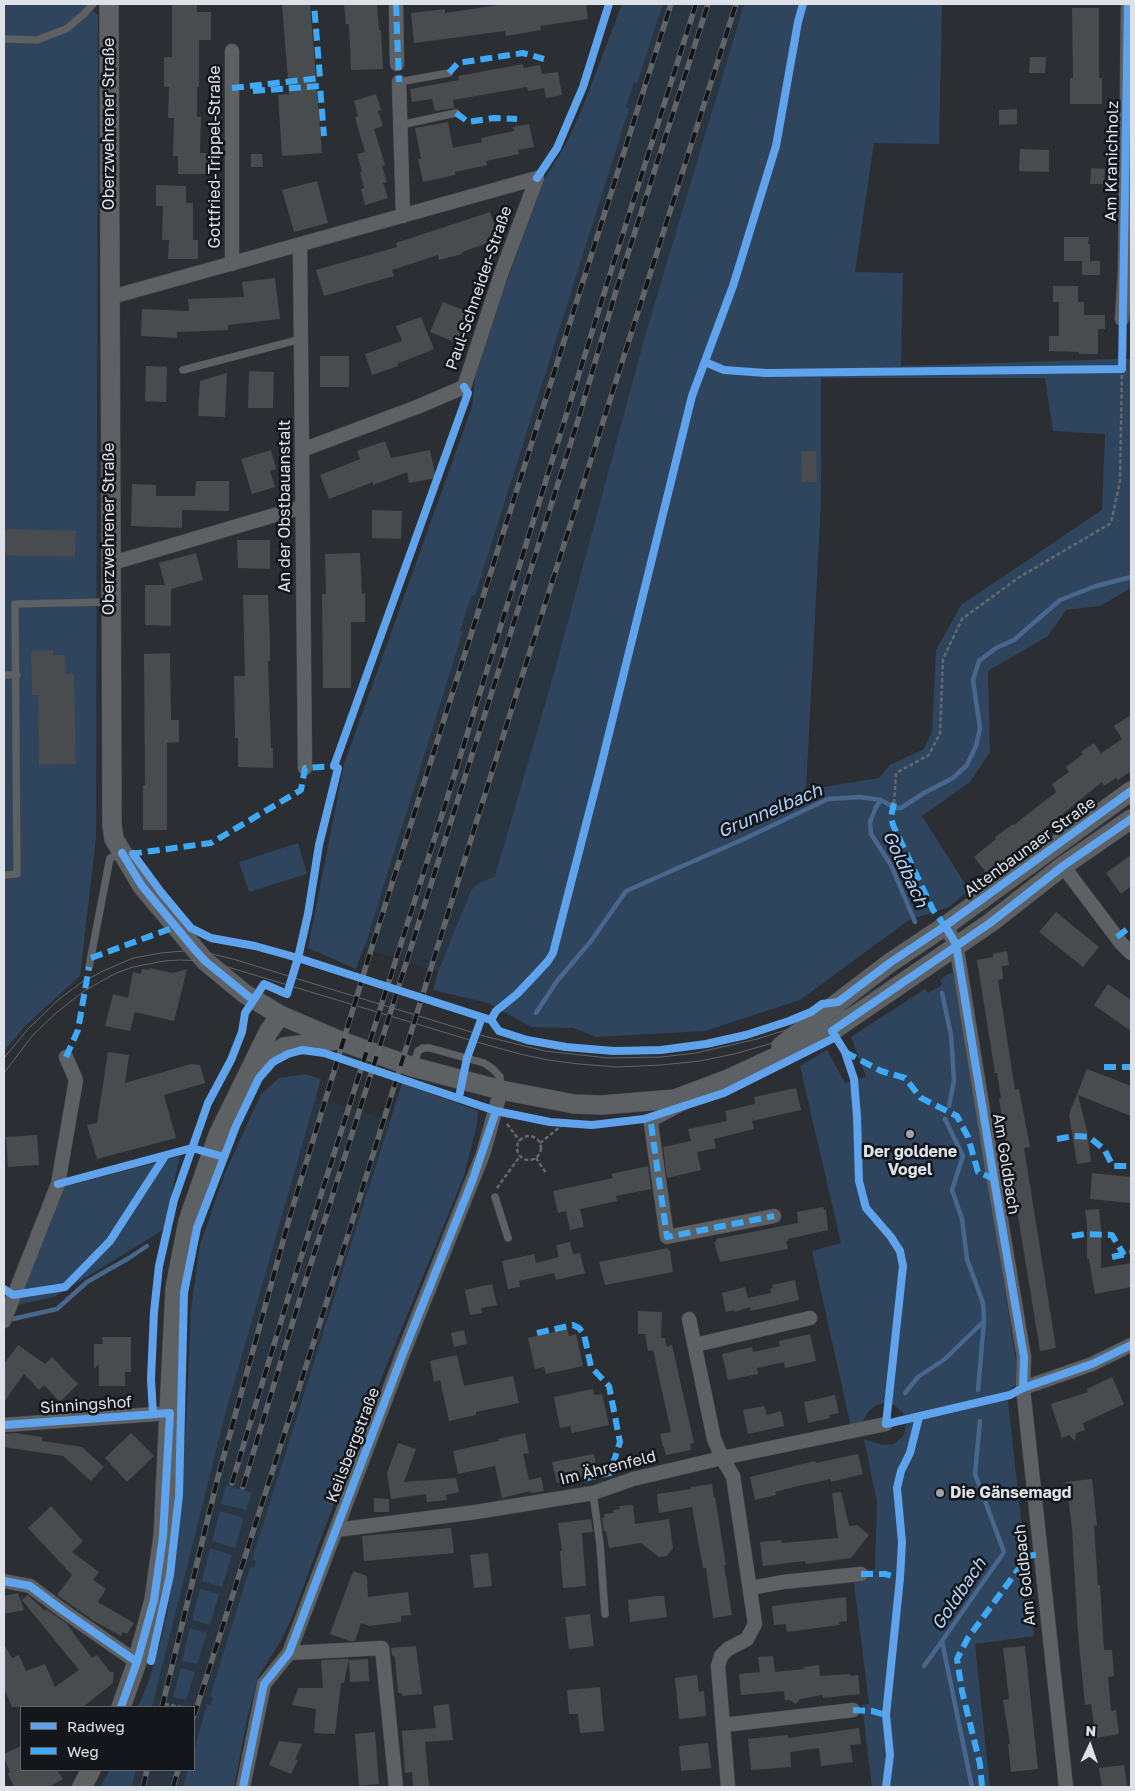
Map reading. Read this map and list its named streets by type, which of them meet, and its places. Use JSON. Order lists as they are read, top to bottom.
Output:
{
  "streets": {
    "main road": ["Oberzwehrener Straße", "Altenbaunaer Straße"],
    "street": [
      "Gottfried-Trippel-Straße",
      "Am Kranichholz",
      "Paul-Schneider-Straße",
      "An der Obstbauanstalt",
      "Am Goldbach",
      "Sinningshof",
      "Keilsbergstraße",
      "Im Ährenfeld"
    ]
  },
  "crossings": [
    ["Oberzwehrener Straße", "Gottfried-Trippel-Straße"],
    ["Oberzwehrener Straße", "Altenbaunaer Straße"],
    ["Gottfried-Trippel-Straße", "Paul-Schneider-Straße"],
    ["Gottfried-Trippel-Straße", "An der Obstbauanstalt"],
    ["Paul-Schneider-Straße", "An der Obstbauanstalt"],
    ["Altenbaunaer Straße", "Am Goldbach"],
    ["Altenbaunaer Straße", "Keilsbergstraße"],
    ["Keilsbergstraße", "Im Ährenfeld"]
  ],
  "water": ["Grunnelbach", "Goldbach"],
  "places": ["Der goldene Vogel", "Die Gänsemagd"],
  "legend": ["Radweg", "Weg"],
  "north": "top"
}
